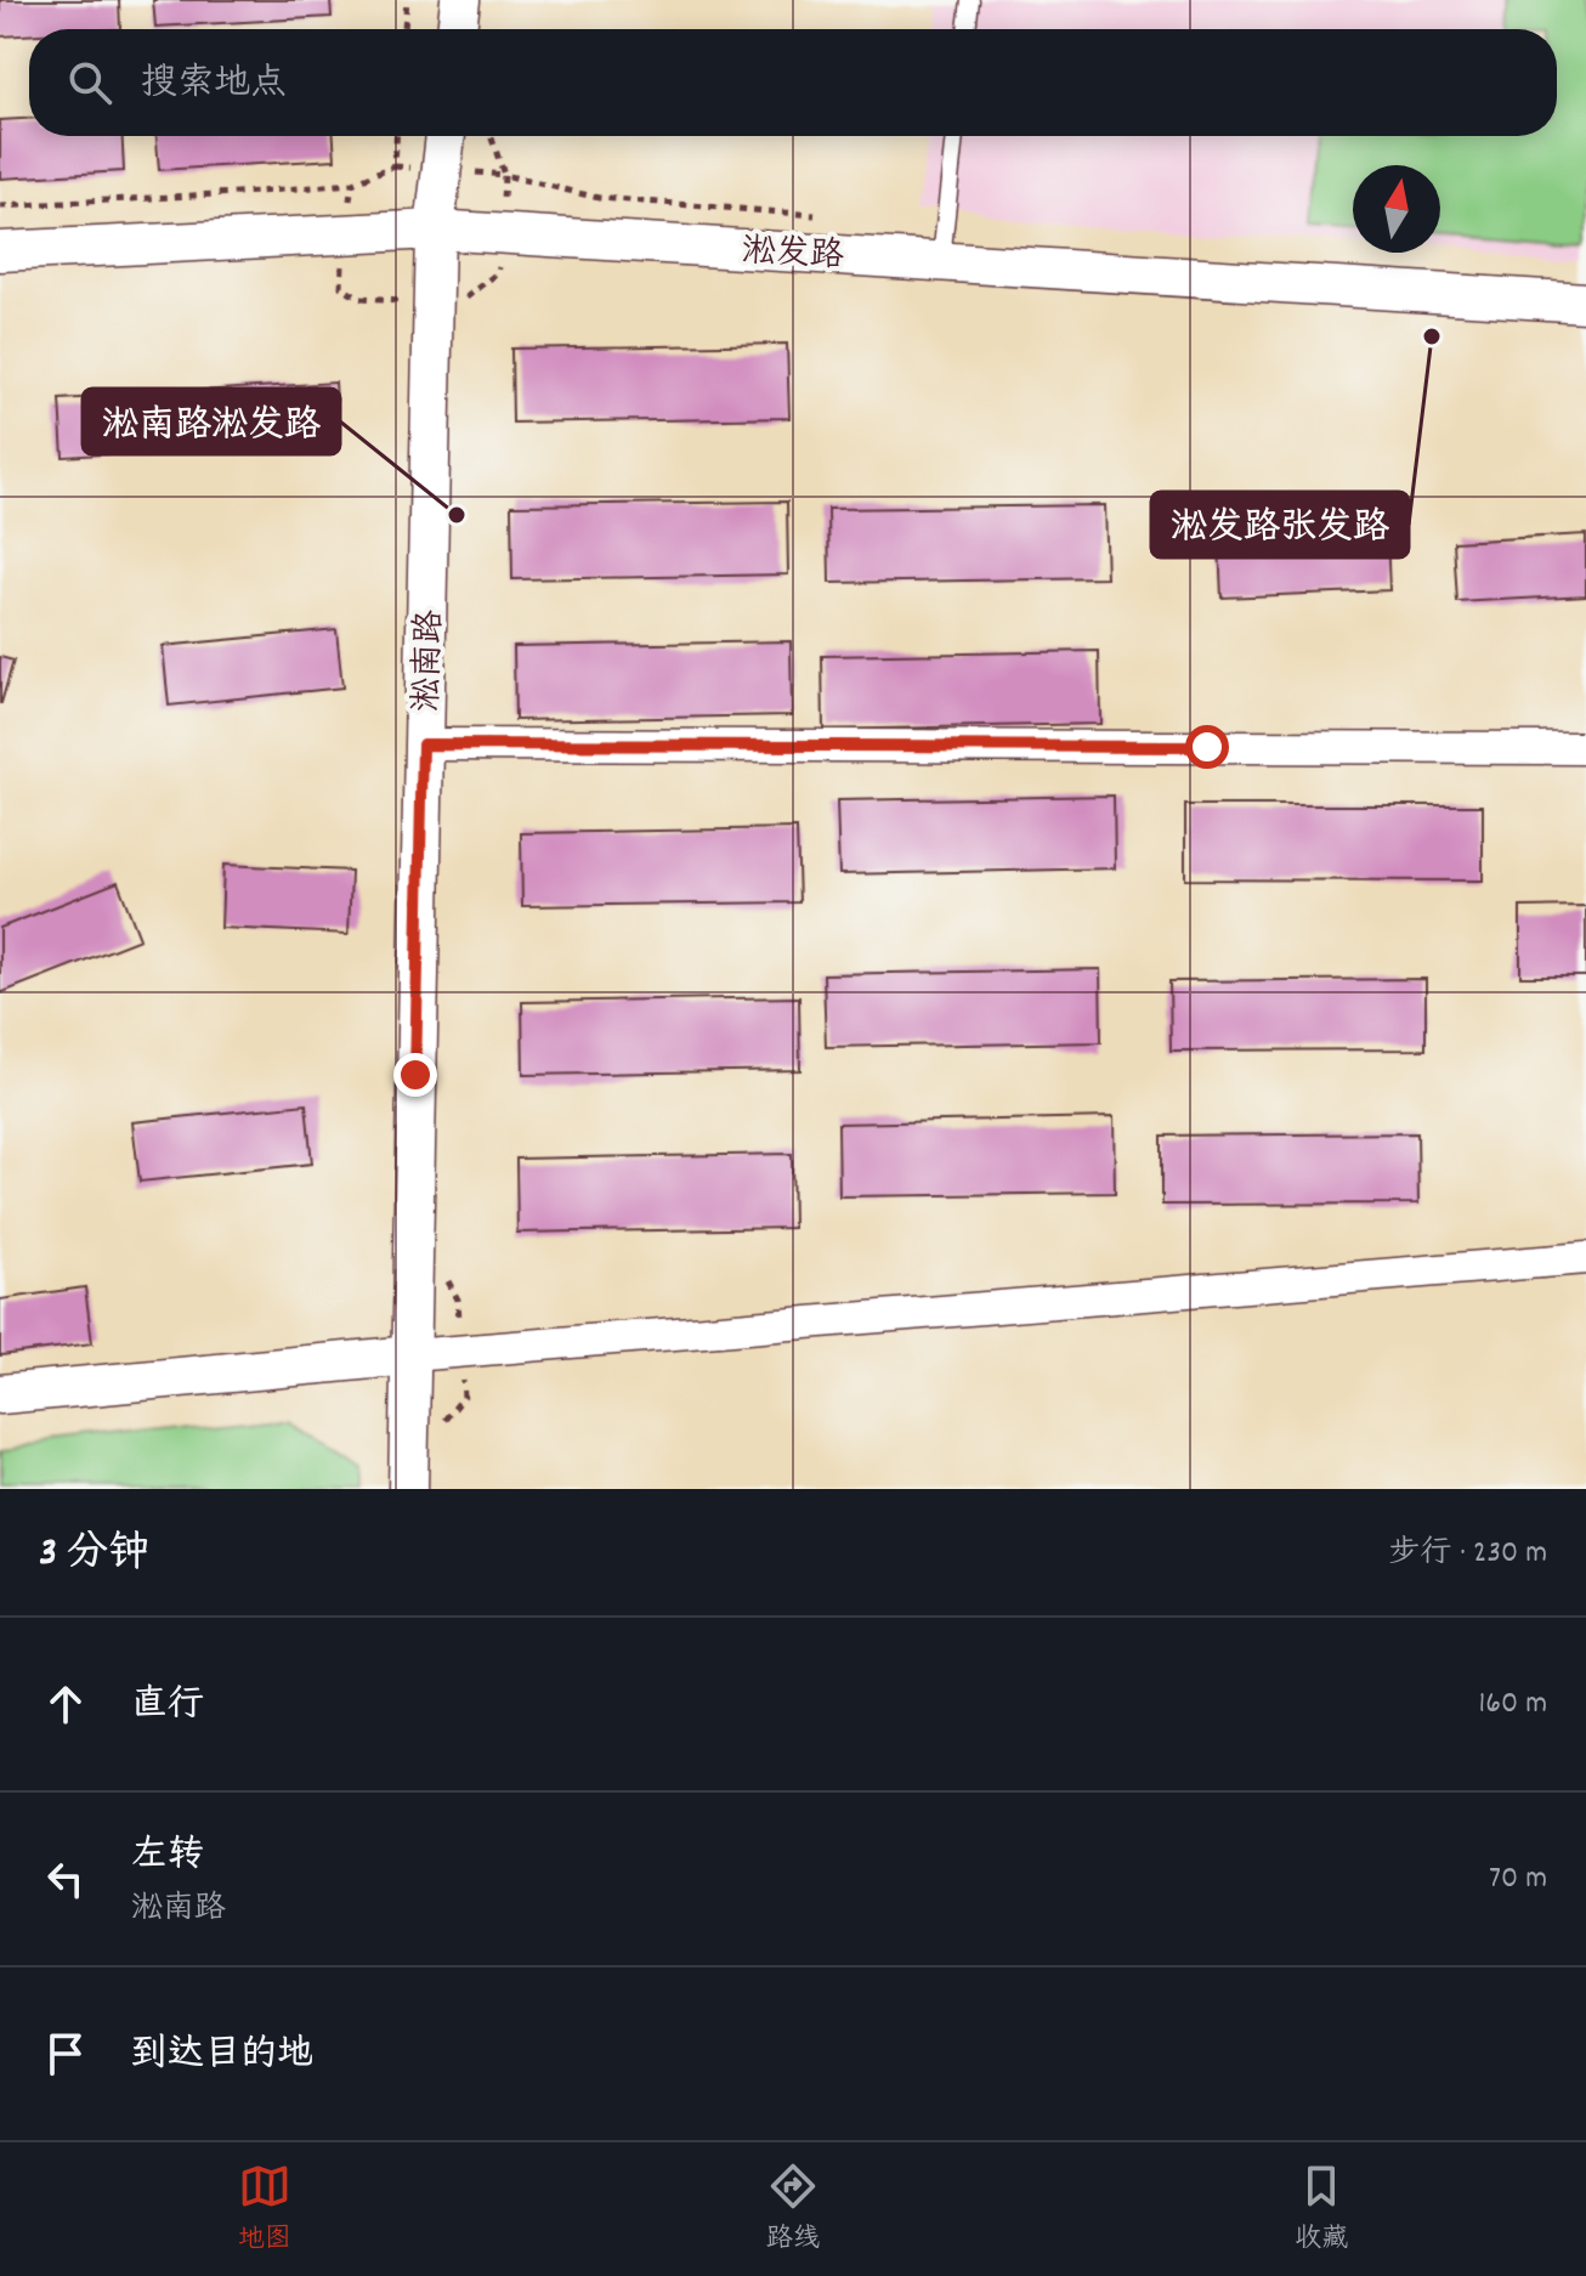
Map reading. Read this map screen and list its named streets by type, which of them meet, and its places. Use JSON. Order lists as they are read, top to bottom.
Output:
{
  "streets": {
    "street": ["淞发路", "淞南路"]
  },
  "crossings": [
    ["淞发路", "淞南路"]
  ],
  "places": ["淞发路张发路", "淞南路淞发路"],
  "north": "top",
  "page": {
    "search": "搜索地点",
    "heading": ["3 分钟", "步行 · 230 m"],
    "list": [
      ["直行", "160 m"],
      ["左转", "淞南路", "70 m"],
      "到达目的地"
    ],
    "nav": ["地图", "路线", "收藏"]
  }
}
